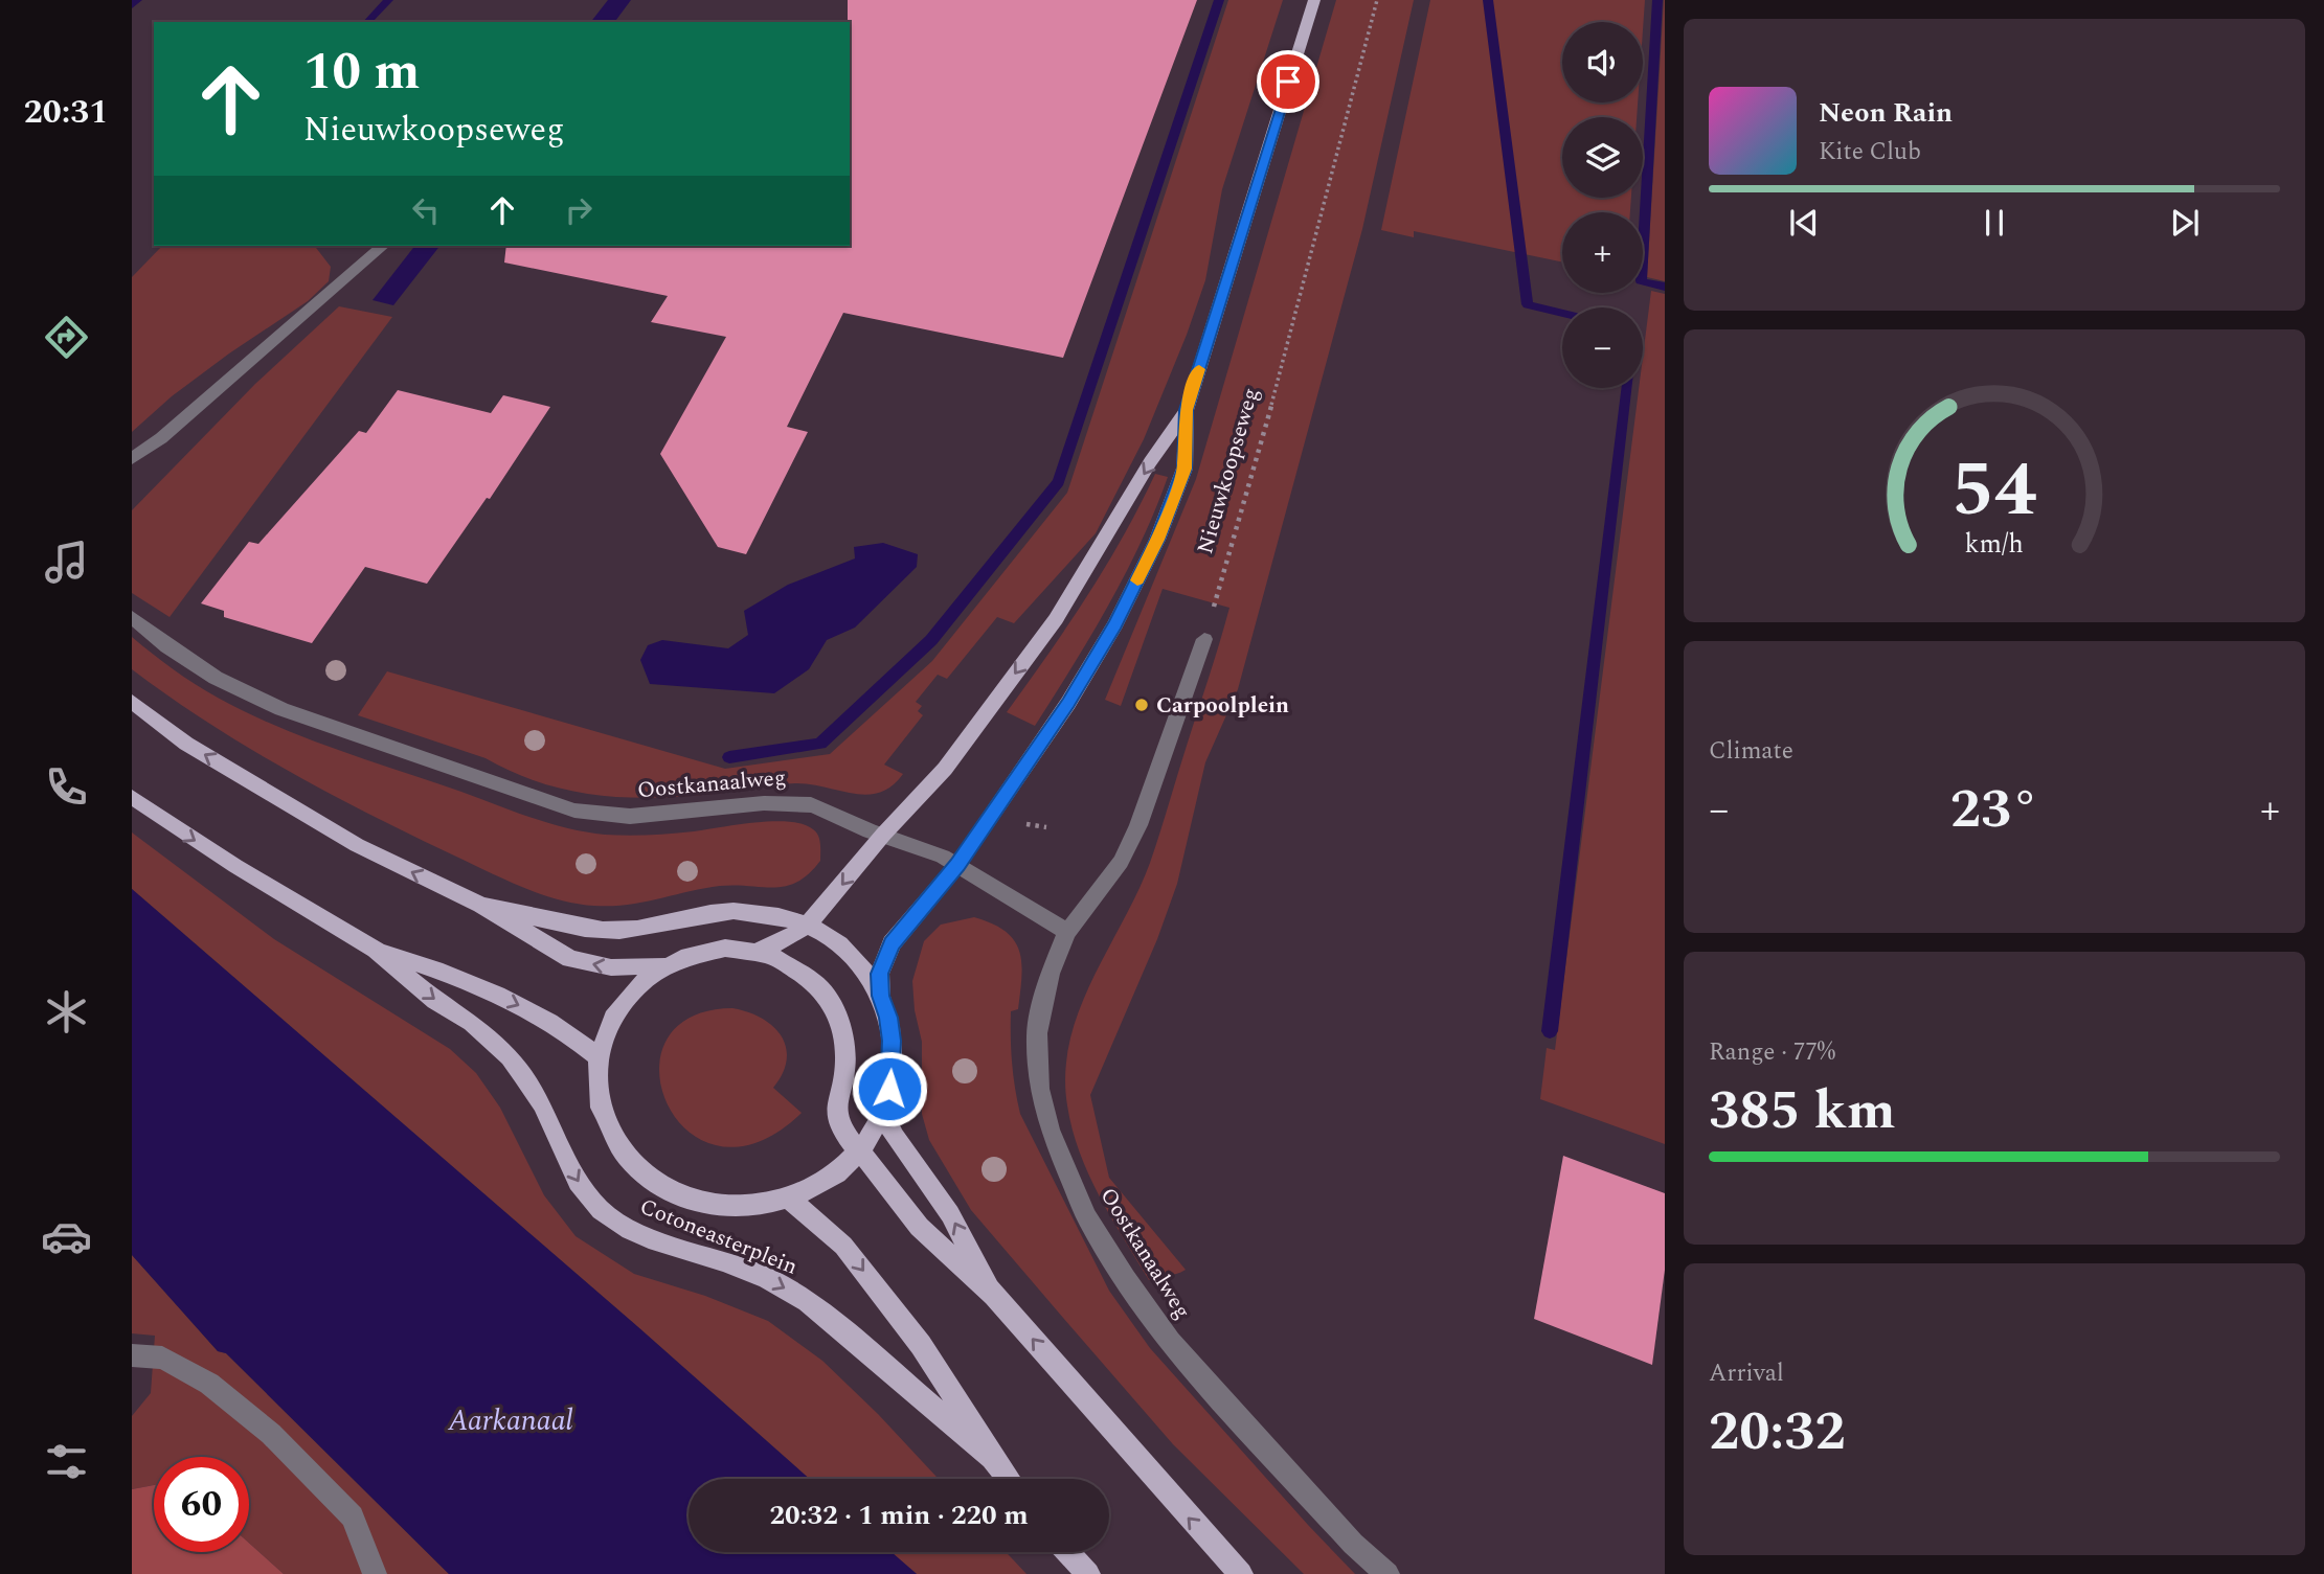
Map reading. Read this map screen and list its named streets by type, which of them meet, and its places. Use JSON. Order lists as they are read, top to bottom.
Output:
{
  "streets": {
    "main road": ["Nieuwkoopseweg", "Cotoneasterplein"],
    "street": ["Oostkanaalweg"]
  },
  "crossings": [
    ["Nieuwkoopseweg", "Oostkanaalweg"],
    ["Nieuwkoopseweg", "Cotoneasterplein"]
  ],
  "water": ["Aarkanaal"],
  "places": ["Carpoolplein"],
  "page": {
    "tabs": "20:31",
    "map_buttons": ["+", "−"],
    "turn": ["10 m", "Nieuwkoopseweg"],
    "song": ["Neon Rain", "Kite Club"],
    "tile": [
      "Climate",
      ["Range · 77%", "385 km"],
      ["Arrival", "20:32"]
    ],
    "heat": ["−", "23°", "+"],
    "limit": "60",
    "trip": "20:32 · 1 min · 220 m",
    "gauge": ["54", "km/h"]
  }
}
